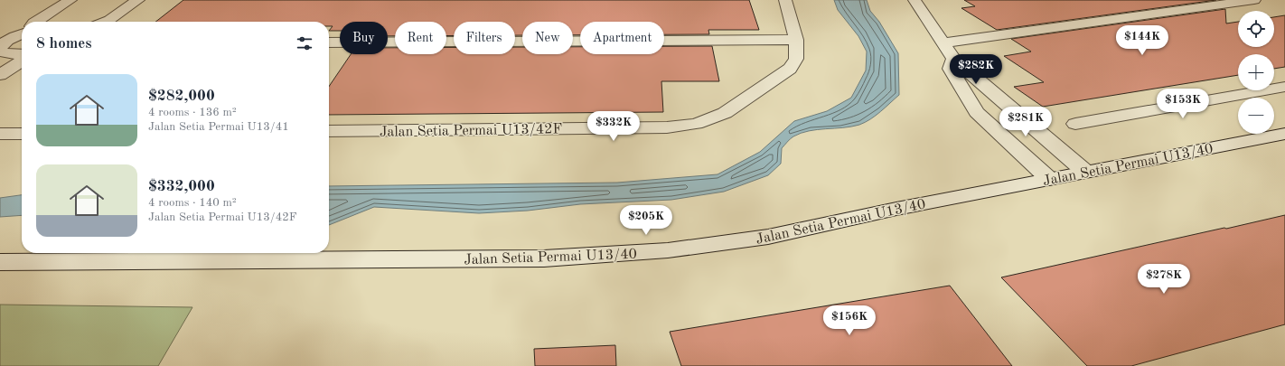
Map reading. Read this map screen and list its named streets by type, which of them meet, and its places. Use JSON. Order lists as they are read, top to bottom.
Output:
{
  "streets": {
    "street": ["Jalan Setia Permai U13/42F", "Jalan Setia Permai U13/40"]
  },
  "page": {
    "map_buttons": ["+", "−"],
    "chip": [
      "Buy",
      "Rent",
      "Filters",
      "New",
      "Apartment"
    ],
    "heading": "8 homes",
    "price": [
      "$144K",
      "$282K",
      "$153K",
      "$281K",
      "$332K",
      "$205K",
      "$278K",
      "$156K"
    ],
    "list": [
      {
        "name": "$282,000",
        "note": "4 rooms · 136 m² · Jalan Setia Permai U13/41"
      },
      {
        "name": "$332,000",
        "note": "4 rooms · 140 m² · Jalan Setia Permai U13/42F"
      }
    ]
  }
}
